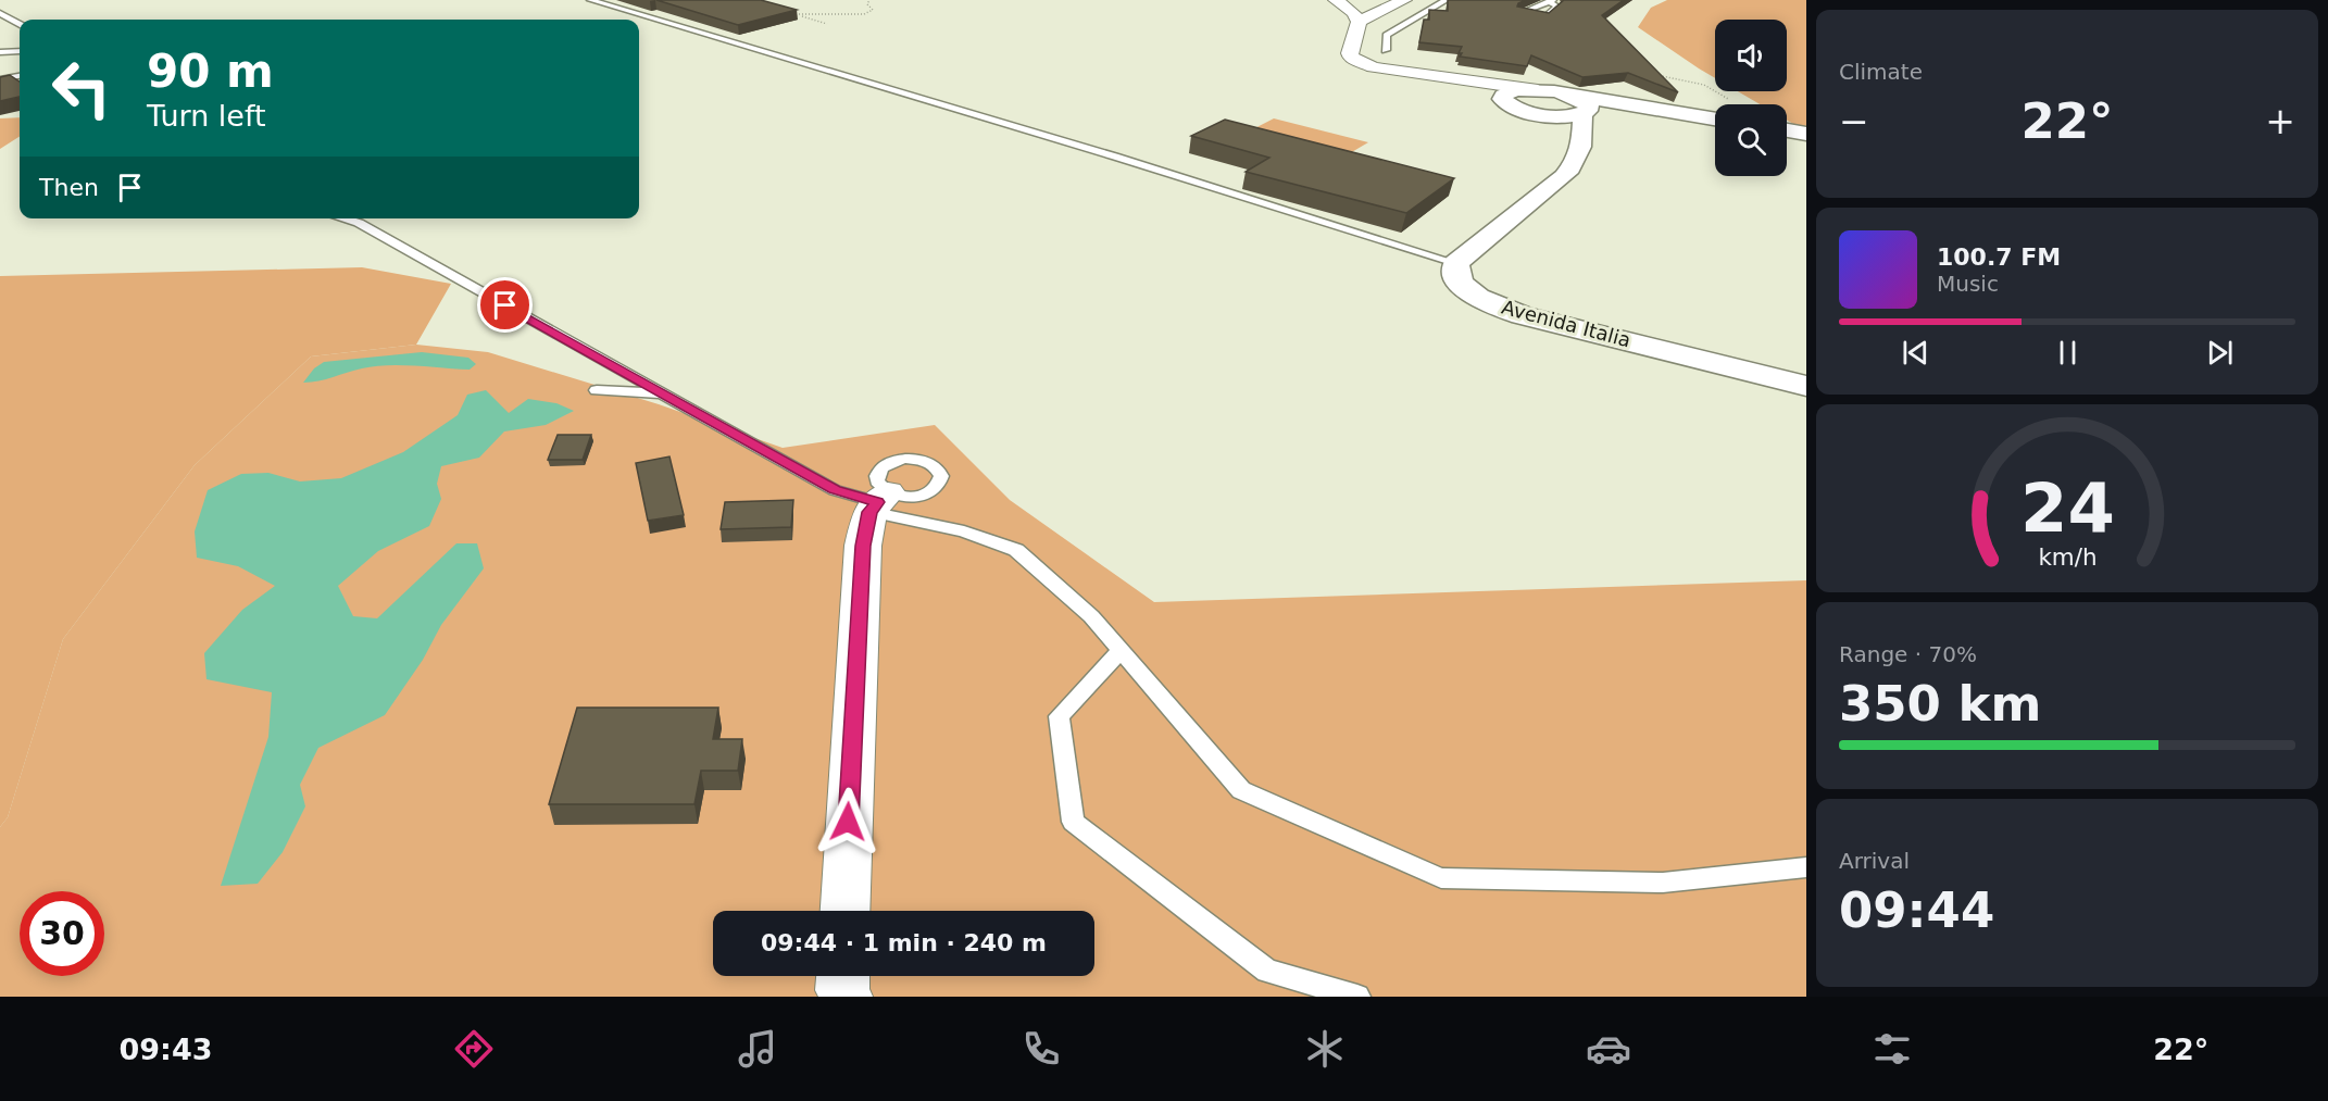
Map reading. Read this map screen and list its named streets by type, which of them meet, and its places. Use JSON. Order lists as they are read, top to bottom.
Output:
{
  "streets": {
    "street": ["Avenida Italia"]
  },
  "page": {
    "tile": [
      "Climate",
      ["Range · 70%", "350 km"],
      ["Arrival", "09:44"]
    ],
    "turn": ["90 m", "Turn left"],
    "heat": ["−", "22°", "+"],
    "then": "Then",
    "song": ["100.7 FM", "Music"],
    "limit": "30",
    "trip": "09:44 · 1 min · 240 m",
    "tabs": ["09:43", "22°"],
    "gauge": ["24", "km/h"]
  }
}
